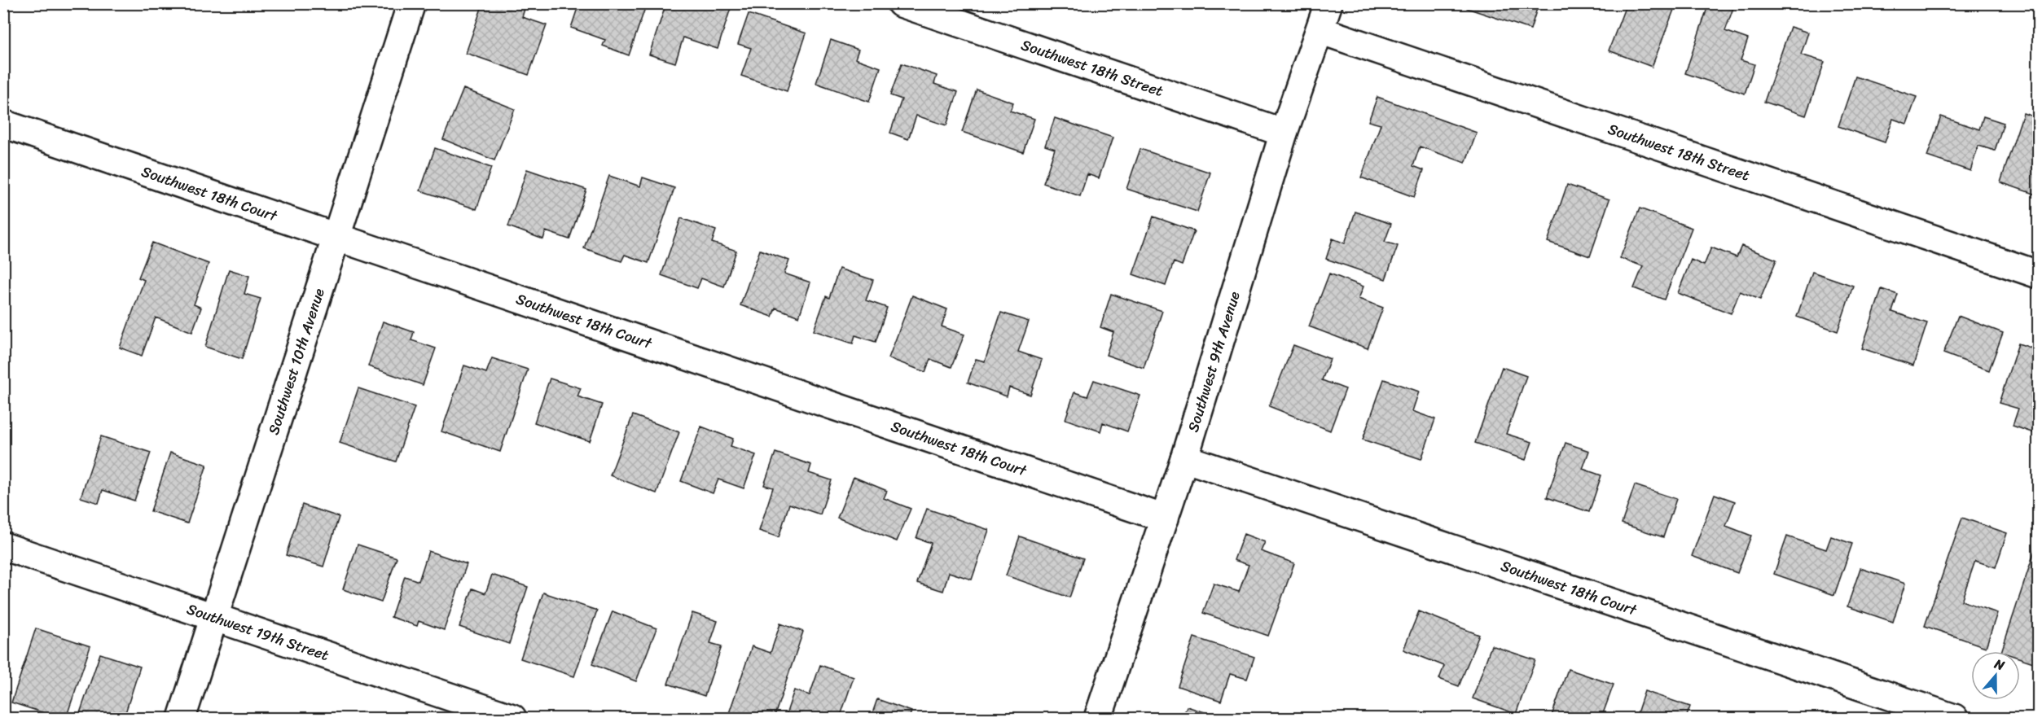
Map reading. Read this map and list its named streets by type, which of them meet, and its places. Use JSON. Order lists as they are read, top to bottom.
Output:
{
  "streets": {
    "street": [
      "Southwest 18th Street",
      "Southwest 18th Court",
      "Southwest 10th Avenue",
      "Southwest 9th Avenue",
      "Southwest 19th Street"
    ]
  },
  "crossings": [
    ["Southwest 18th Street", "Southwest 9th Avenue"],
    ["Southwest 18th Court", "Southwest 10th Avenue"],
    ["Southwest 18th Court", "Southwest 9th Avenue"],
    ["Southwest 10th Avenue", "Southwest 19th Street"]
  ],
  "north": "top"
}
